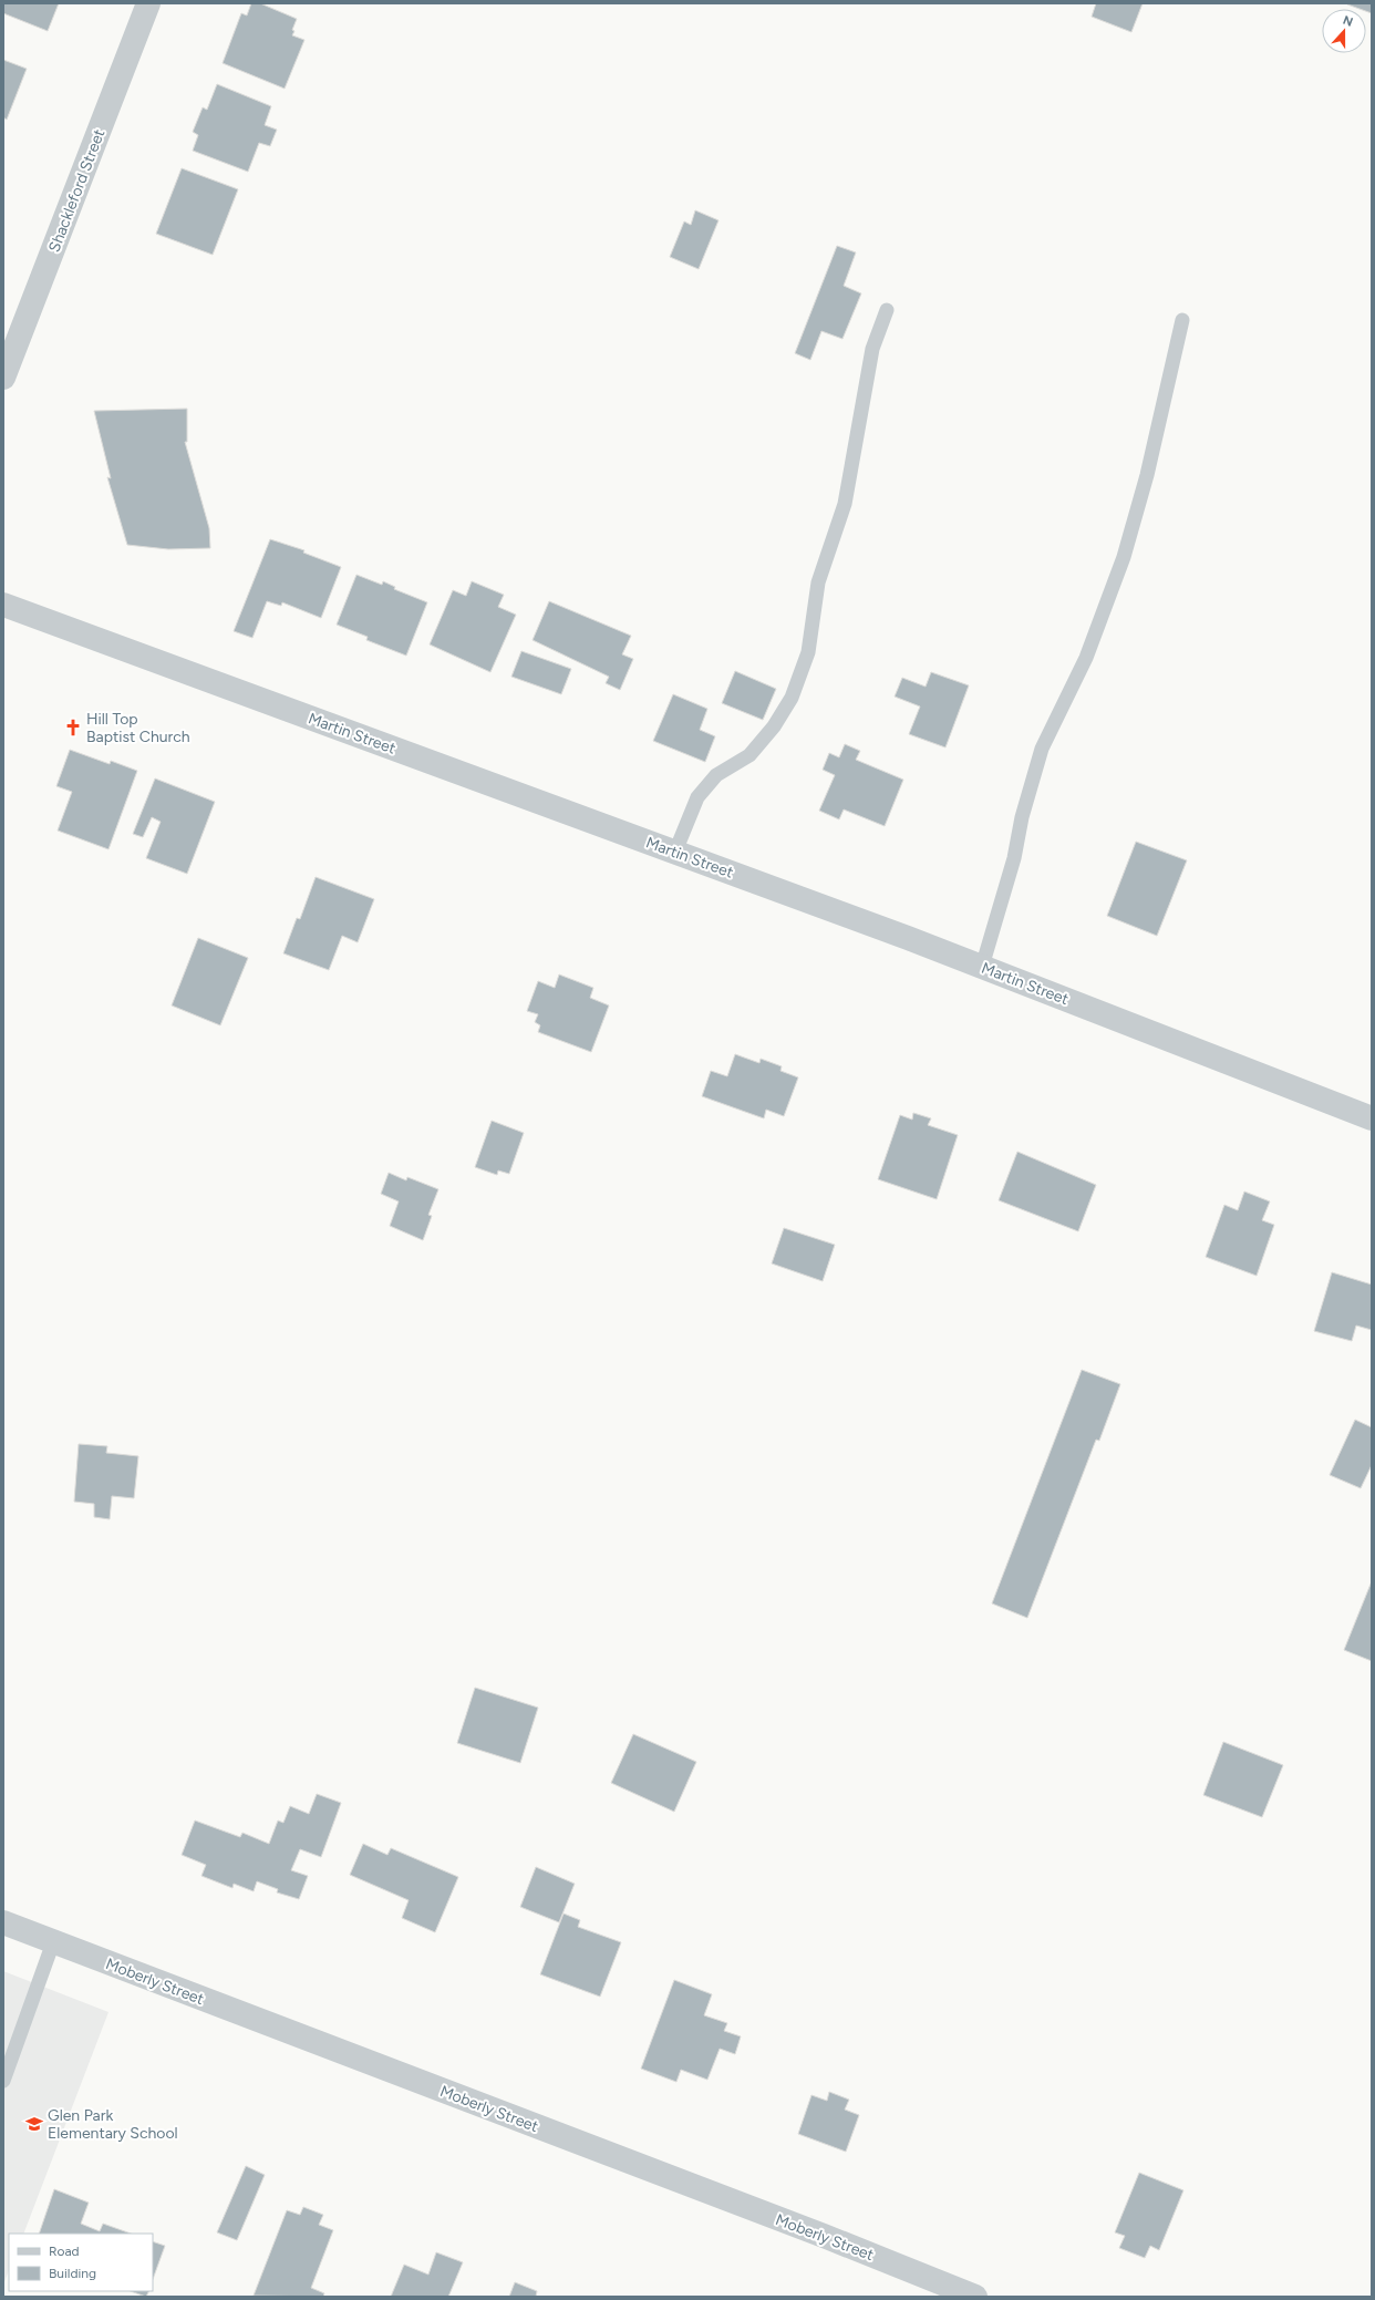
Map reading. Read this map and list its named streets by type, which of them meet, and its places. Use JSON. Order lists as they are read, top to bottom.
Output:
{
  "streets": {
    "street": ["Shackleford Street", "Martin Street", "Moberly Street"]
  },
  "places": {
    "church": ["Hill Top Baptist Church"],
    "school or university": ["Glen Park Elementary School"]
  },
  "legend": ["Road", "Building"],
  "north": "top"
}
